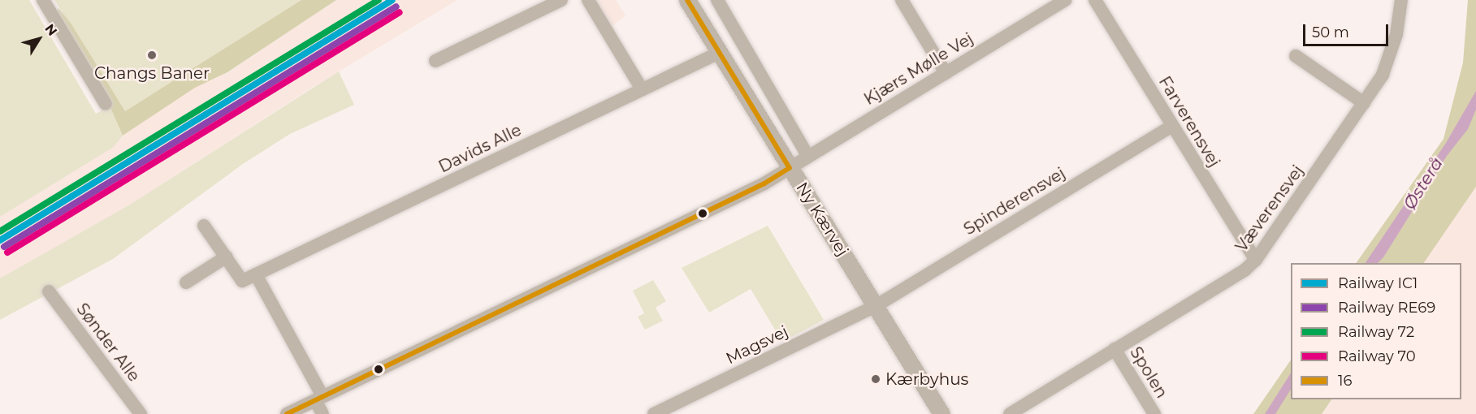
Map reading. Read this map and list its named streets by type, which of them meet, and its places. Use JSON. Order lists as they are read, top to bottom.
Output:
{
  "streets": {
    "street": [
      "Kjærs Mølle Vej",
      "Farverensvej",
      "Davids Alle",
      "Spinderensvej",
      "Væverensvej",
      "Ny Kærvej",
      "Sønder Alle",
      "Magsvej",
      "Spolen"
    ]
  },
  "crossings": [
    ["Kjærs Mølle Vej", "Ny Kærvej"],
    ["Farverensvej", "Spinderensvej"],
    ["Farverensvej", "Væverensvej"],
    ["Davids Alle", "Ny Kærvej"],
    ["Spinderensvej", "Ny Kærvej"],
    ["Spinderensvej", "Magsvej"],
    ["Væverensvej", "Spolen"],
    ["Ny Kærvej", "Magsvej"]
  ],
  "water": ["Østerå"],
  "places": ["Changs Baner", "Kærbyhus"],
  "lines": [
    "rail line IC1",
    "rail line 72",
    "transit line 16",
    "rail line RE69",
    "rail line 70"
  ],
  "legend": [
    "Railway IC1",
    "Railway RE69",
    "Railway 72",
    "Railway 70",
    "16"
  ],
  "scale_bar": "50 m",
  "north": "top right"
}
